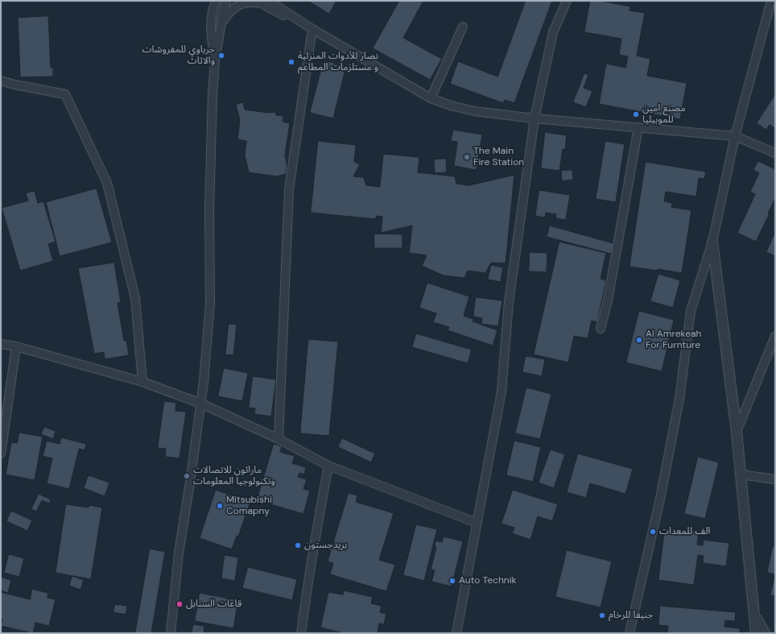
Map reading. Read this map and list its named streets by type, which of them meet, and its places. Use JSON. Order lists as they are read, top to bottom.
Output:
{
  "places": [
    "حرباوي للمفروشات والاثاث",
    "نصار للأدوات المنزلية و مستلزمات المطاعم",
    "مصنع امين للموبيليا",
    "The Main Fire Station",
    "Al Amrekeah For Furnture",
    "ماراثون للاتصالات وتكنولوجيا المعلومات",
    "Mitsubishi Comapny",
    "الف للمعدات",
    "بريدجستون",
    "Auto Technik",
    "قاعات السنابل",
    "جنيفا للرخام"
  ]
}
